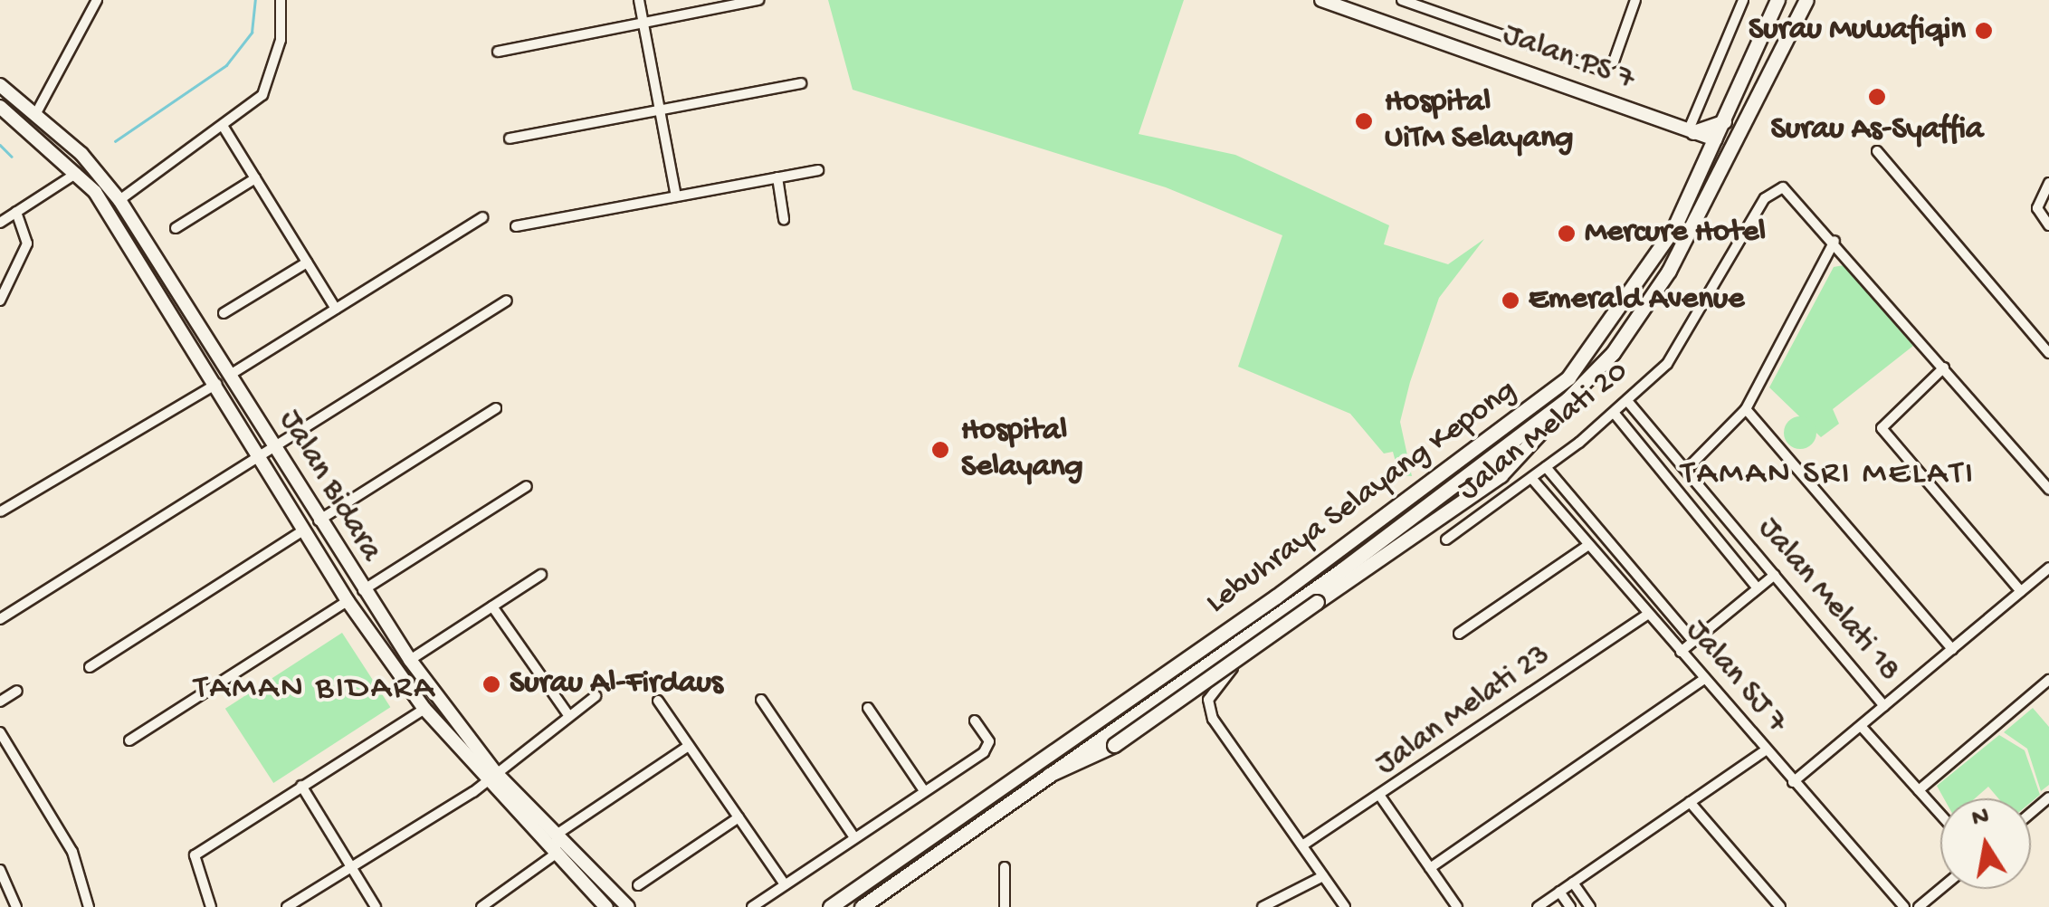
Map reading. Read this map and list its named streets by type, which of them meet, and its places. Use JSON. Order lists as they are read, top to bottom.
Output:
{
  "streets": {
    "main road": ["Jalan PS 7", "Jalan Bidara", "Lebuhraya Selayang Kepong"],
    "street": [
      "Jalan Melati 20",
      "Jalan Melati 18",
      "Jalan SJ 7",
      "Jalan Melati 23"
    ]
  },
  "crossings": [
    ["Jalan PS 7", "Lebuhraya Selayang Kepong"],
    ["Jalan Melati 20", "Jalan Melati 18"],
    ["Jalan Melati 20", "Jalan SJ 7"],
    ["Jalan SJ 7", "Jalan Melati 23"]
  ],
  "districts": ["TAMAN SRI MELATI", "TAMAN BIDARA"],
  "places": [
    "Surau Muwafiqin",
    "Surau As-Syaffia",
    "Hospital UiTM Selayang",
    "Mercure Hotel",
    "Emerald Avenue",
    "Hospital Selayang",
    "Surau Al-Firdaus"
  ],
  "north": "top"
}
